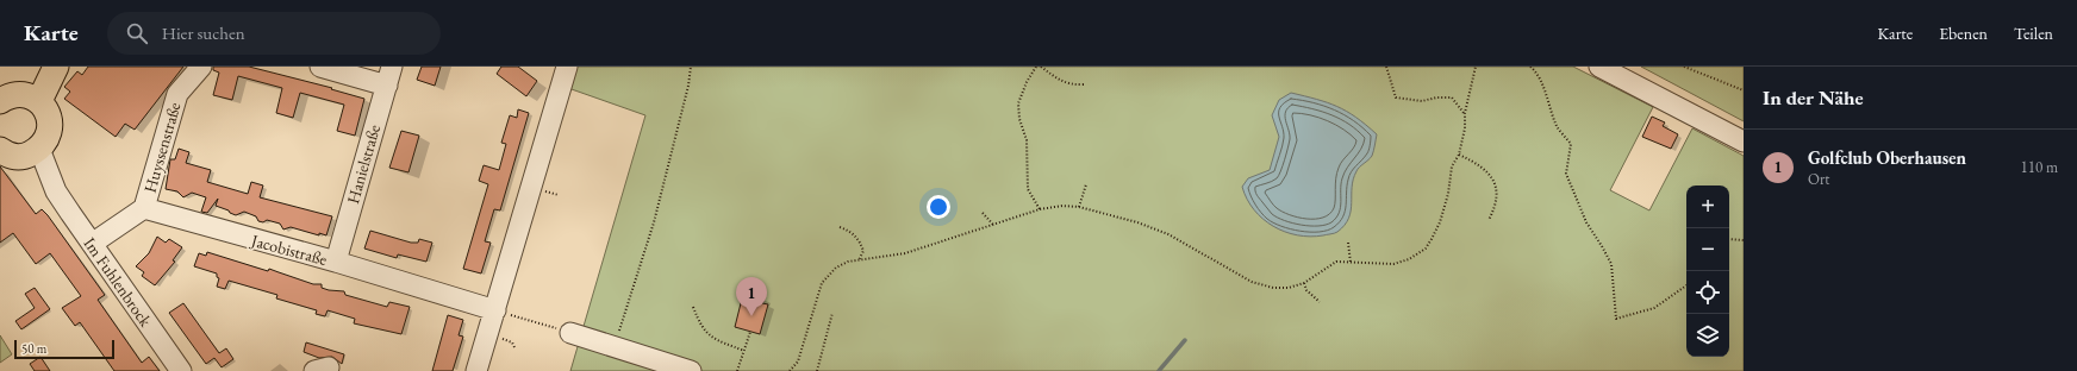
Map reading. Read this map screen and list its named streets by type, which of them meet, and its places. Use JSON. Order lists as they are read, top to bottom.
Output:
{
  "streets": {
    "street": [
      "Huyssenstraße",
      "Hanielstraße",
      "Jacobistraße",
      "Im Fuhlenbrock"
    ]
  },
  "crossings": [
    ["Huyssenstraße", "Jacobistraße"],
    ["Hanielstraße", "Jacobistraße"]
  ],
  "scale_bar": "50 m",
  "page": {
    "header": "Karte",
    "search": "Hier suchen",
    "nav": ["Karte", "Ebenen", "Teilen"],
    "heading": "In der Nähe",
    "list": [
      {
        "mark": "1",
        "name": "Golfclub Oberhausen",
        "note": "Ort",
        "value": "110 m"
      }
    ],
    "map_buttons": ["+", "−"],
    "pins": "1",
    "scale": "50 m"
  }
}
